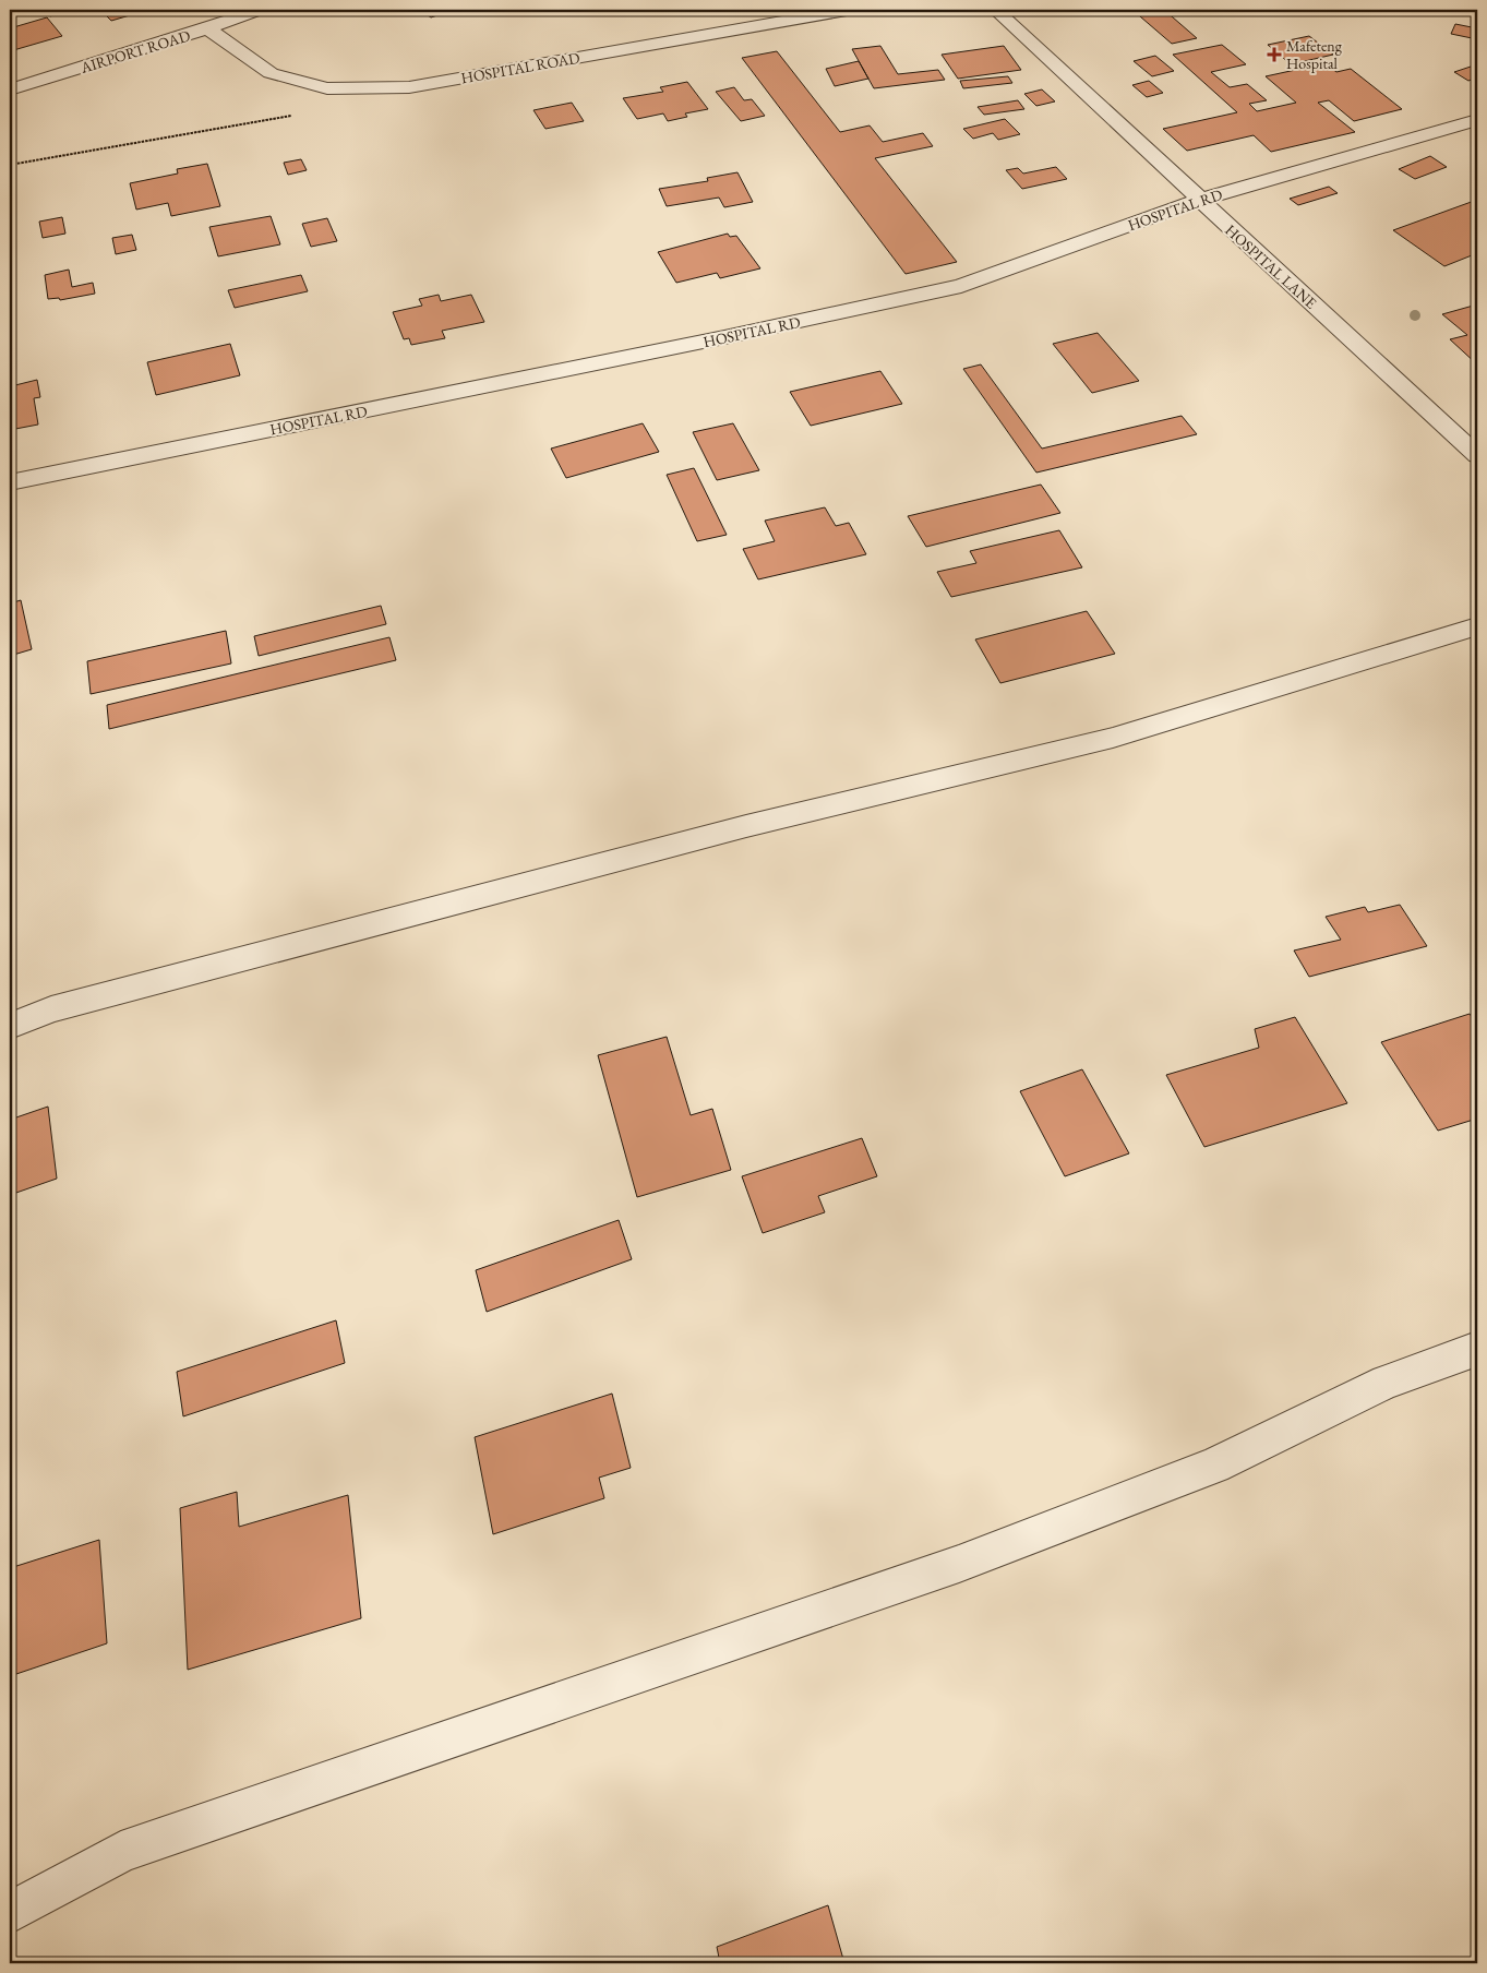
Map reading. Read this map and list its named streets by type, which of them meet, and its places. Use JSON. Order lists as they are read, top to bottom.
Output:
{
  "streets": {
    "street": [
      "AIRPORT ROAD",
      "HOSPITAL ROAD",
      "HOSPITAL RD",
      "HOSPITAL LANE"
    ]
  },
  "crossings": [
    ["AIRPORT ROAD", "HOSPITAL ROAD"],
    ["HOSPITAL RD", "HOSPITAL LANE"]
  ],
  "places": {
    "health": ["Mafeteng Hospital"]
  }
}
